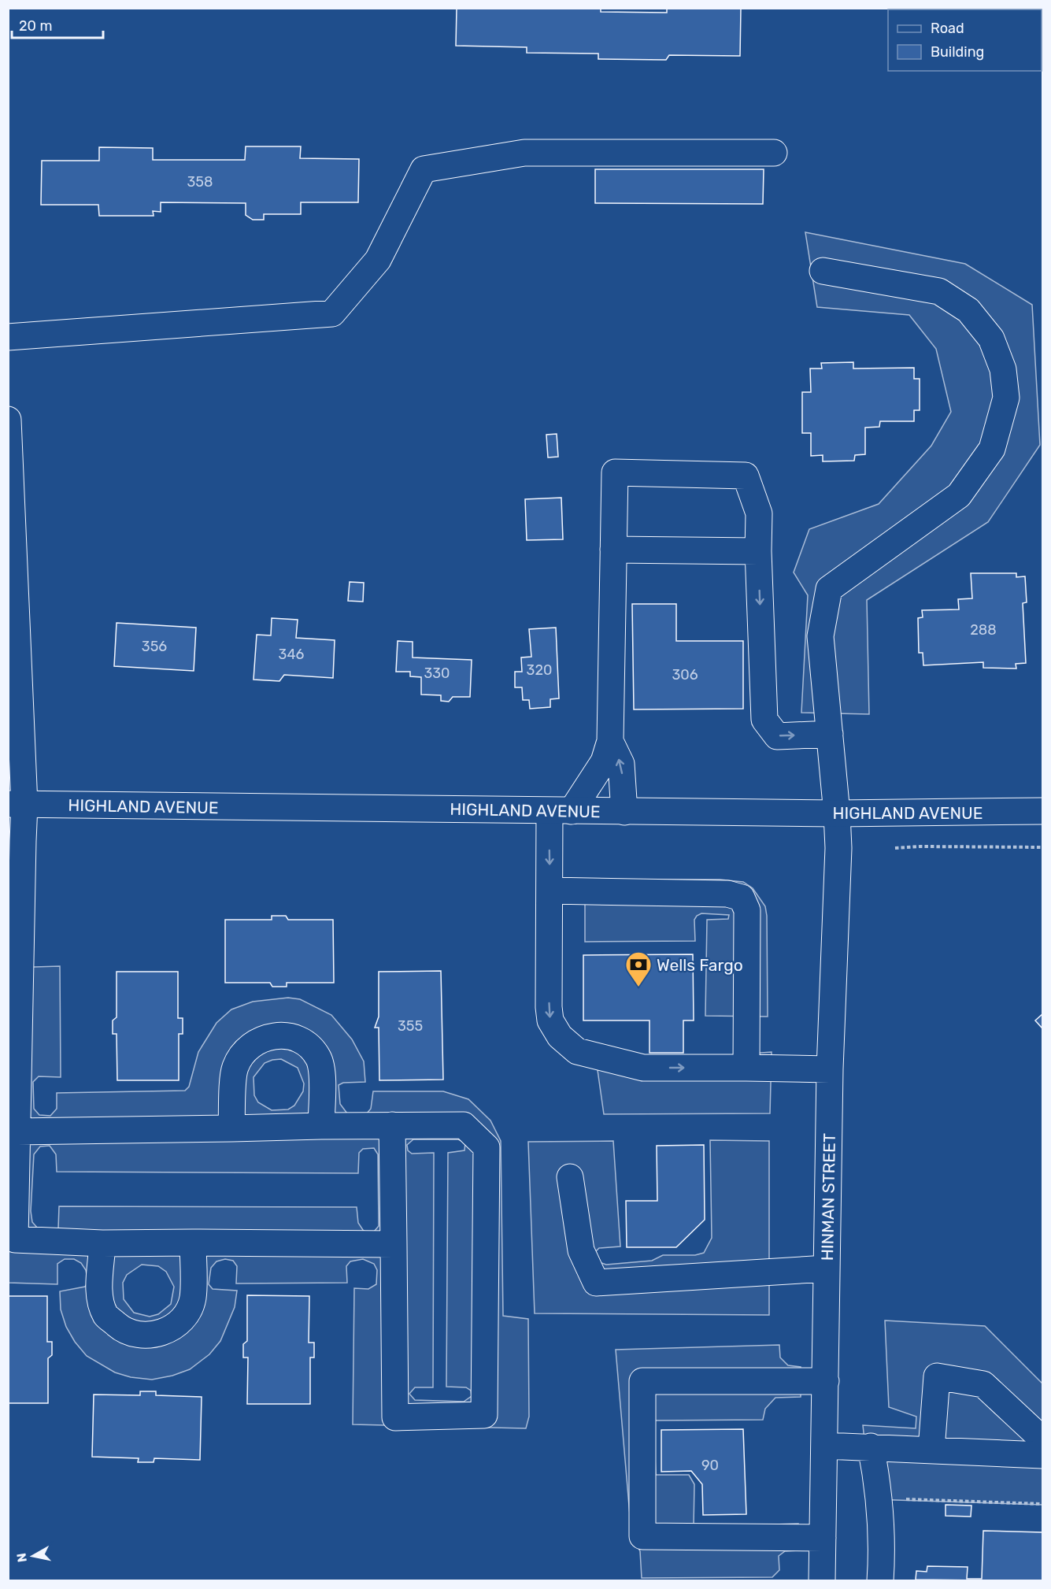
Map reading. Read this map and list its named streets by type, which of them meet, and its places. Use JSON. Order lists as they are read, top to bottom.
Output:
{
  "streets": {
    "main road": ["HIGHLAND AVENUE", "HINMAN STREET"]
  },
  "crossings": [
    ["HIGHLAND AVENUE", "HINMAN STREET"]
  ],
  "places": {
    "bank": ["Wells Fargo"]
  },
  "house_numbers": [
    "358",
    "288",
    "356",
    "346",
    "320",
    "330",
    "306",
    "355",
    "90"
  ],
  "legend": ["Road", "Building"],
  "scale_bar": "20 m",
  "north": "left"
}
